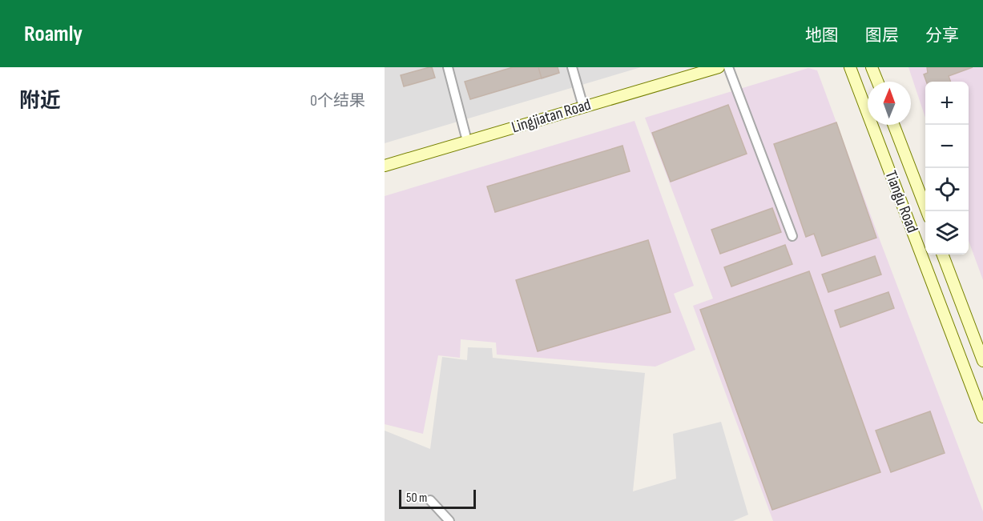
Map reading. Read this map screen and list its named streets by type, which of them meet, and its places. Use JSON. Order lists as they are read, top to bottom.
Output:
{
  "streets": {
    "main road": ["Lingjiatan Road", "Tiangu Road"]
  },
  "scale_bar": "50 m",
  "north": "top",
  "page": {
    "header": "Roamly",
    "nav": ["地图", "图层", "分享"],
    "heading": ["附近", "0个结果"],
    "map_buttons": ["+", "−"],
    "scale": "50 m"
  }
}
